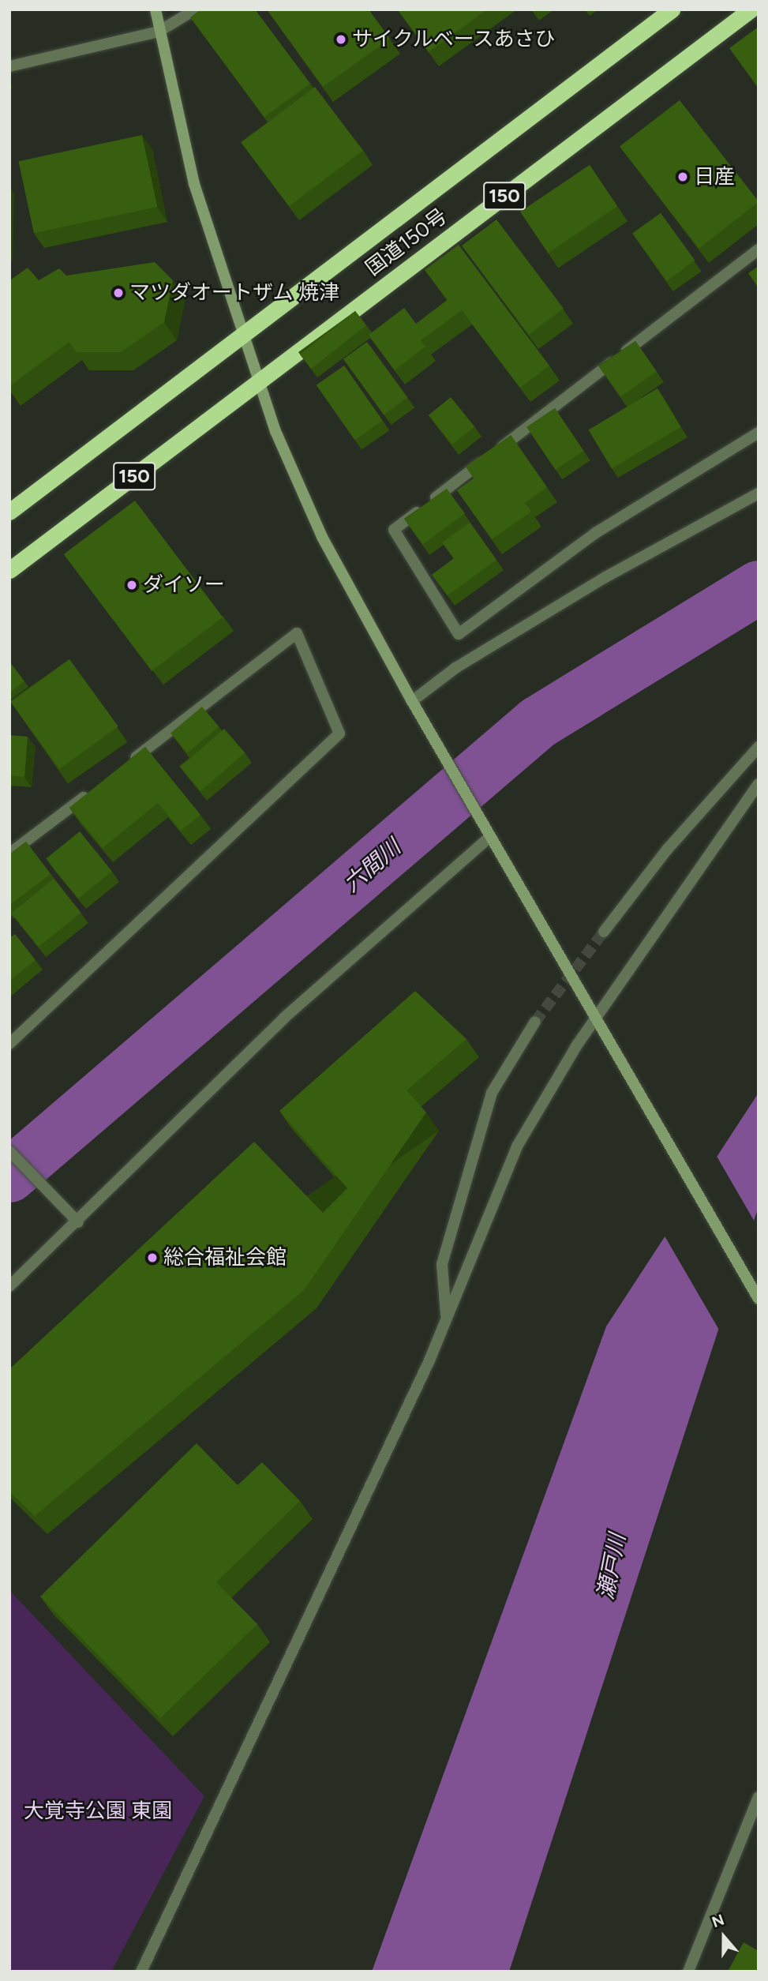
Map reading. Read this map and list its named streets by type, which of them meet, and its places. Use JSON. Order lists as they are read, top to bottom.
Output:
{
  "streets": {
    "highway": ["150", "国道150号"]
  },
  "water": ["六間川", "瀬戸川"],
  "parks": ["大覚寺公園 東園"],
  "places": [
    "サイクルベースあさひ",
    "日産",
    "マツダオートザム 焼津",
    "ダイソー",
    "総合福祉会館"
  ],
  "north": "top"
}
